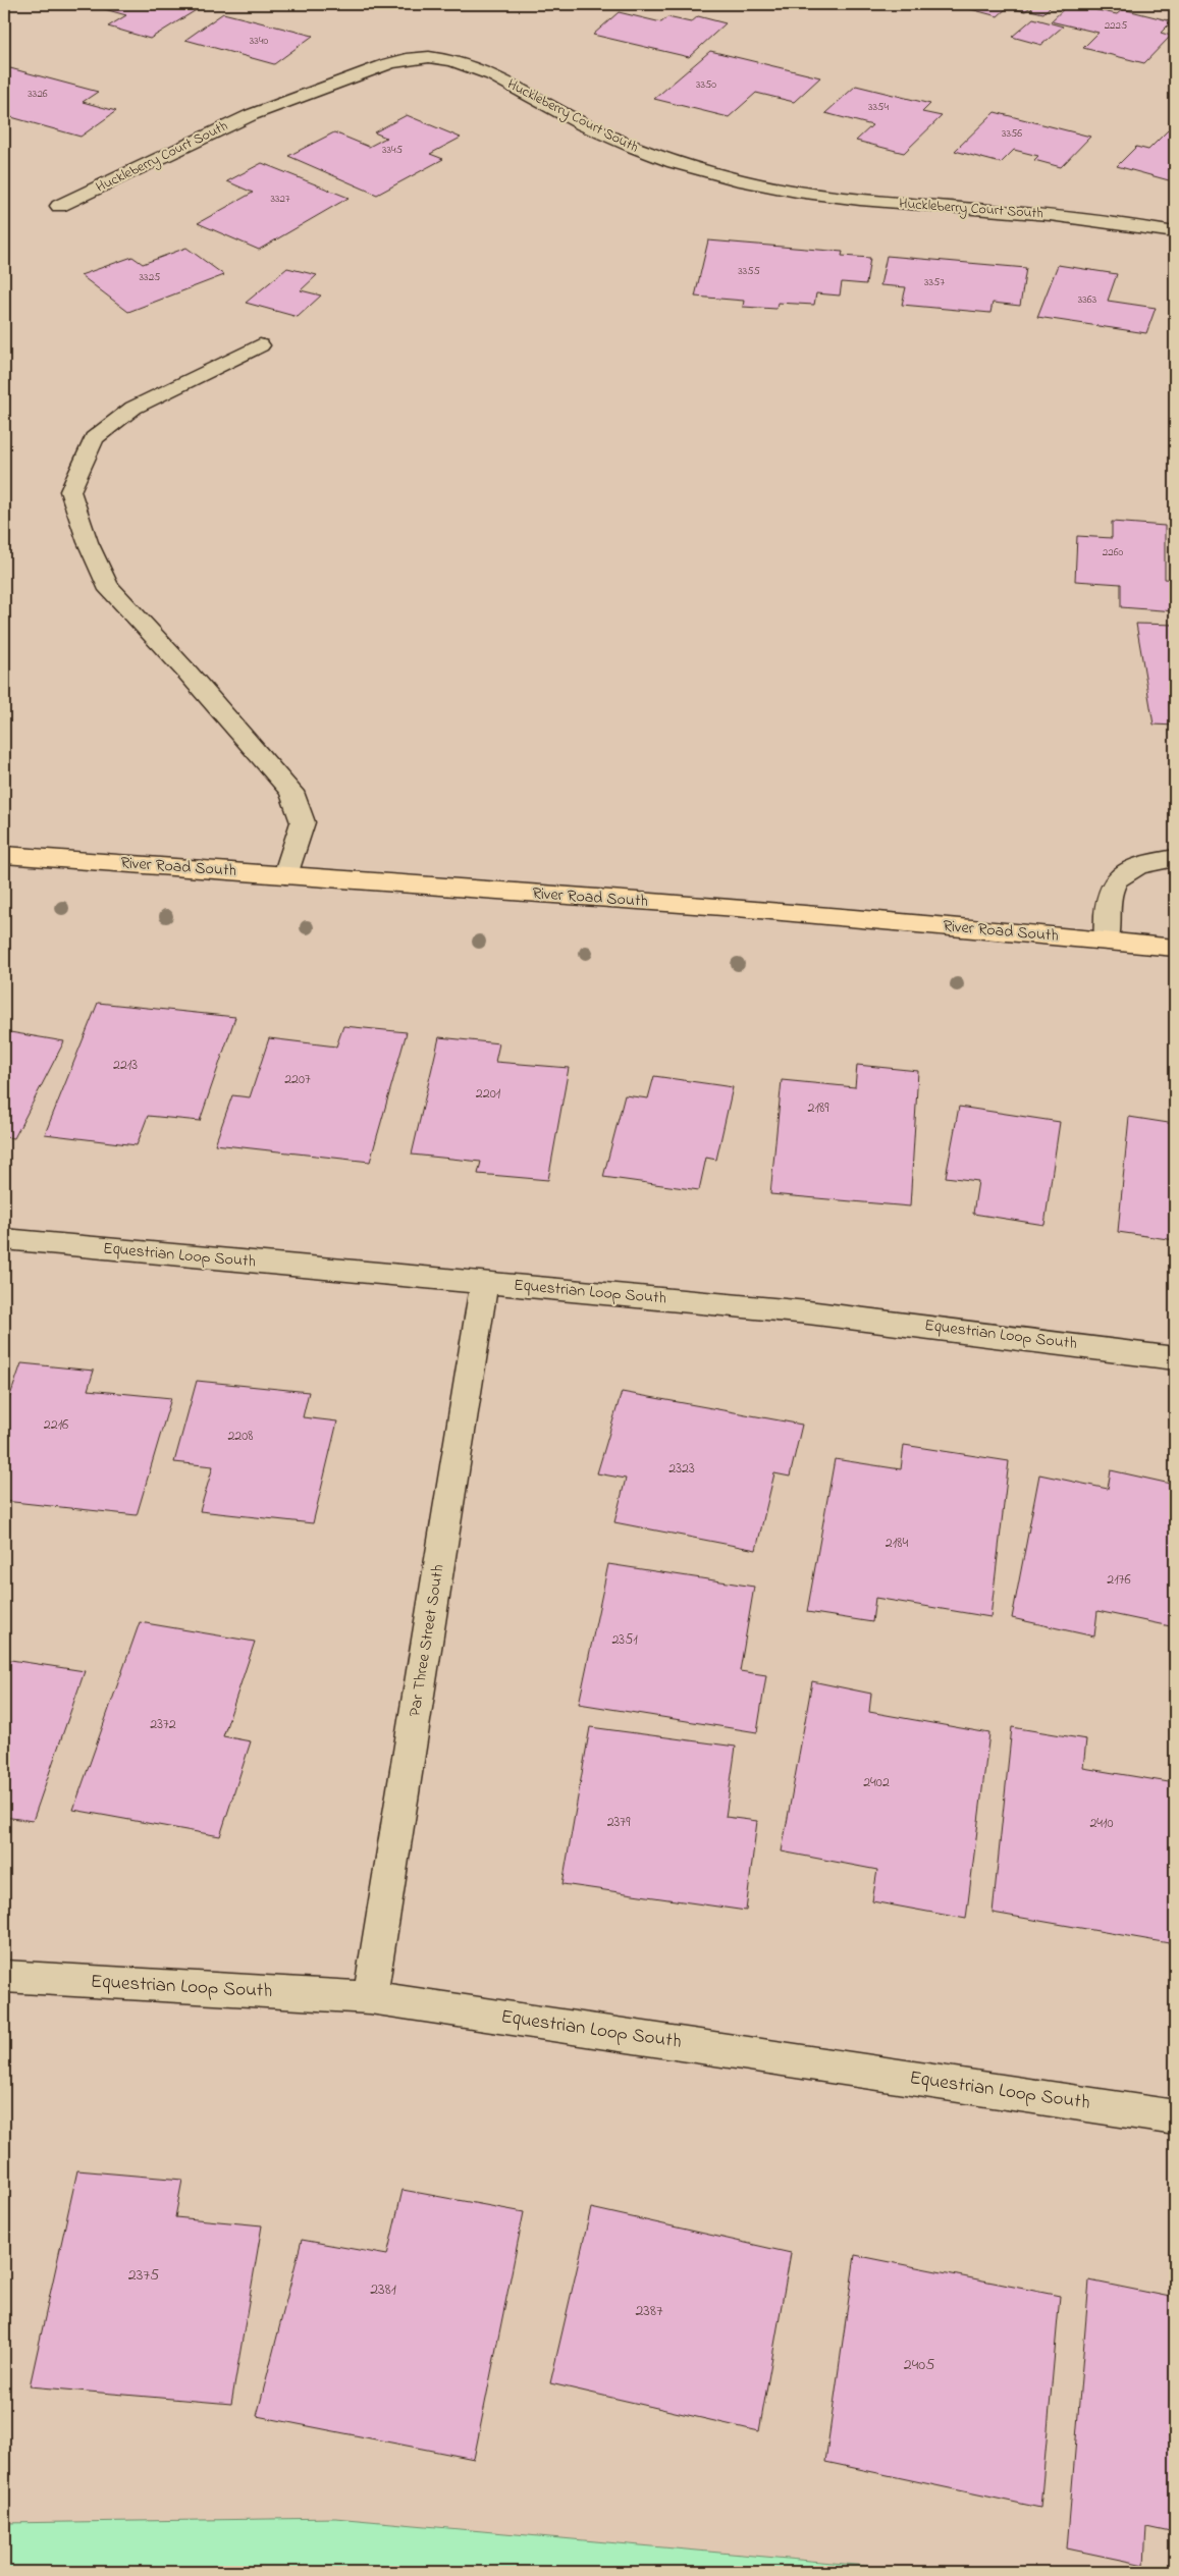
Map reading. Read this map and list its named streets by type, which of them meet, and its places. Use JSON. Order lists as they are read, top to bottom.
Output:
{
  "streets": {
    "main road": ["River Road South"],
    "street": ["Huckleberry Court South", "Equestrian Loop South", "Par Three Street South"]
  },
  "crossings": [
    ["Equestrian Loop South", "Par Three Street South"]
  ],
  "house_numbers": [
    "2225",
    "3340",
    "3350",
    "3326",
    "3354",
    "3356",
    "3345",
    "3327",
    "3355",
    "3325",
    "3357",
    "3363",
    "2260",
    "2213",
    "2207",
    "2201",
    "2189",
    "2216",
    "2208",
    "2323",
    "2184",
    "2176",
    "2351",
    "2372",
    "2402",
    "2379",
    "2410",
    "2375",
    "2381",
    "2387",
    "2405"
  ]
}
